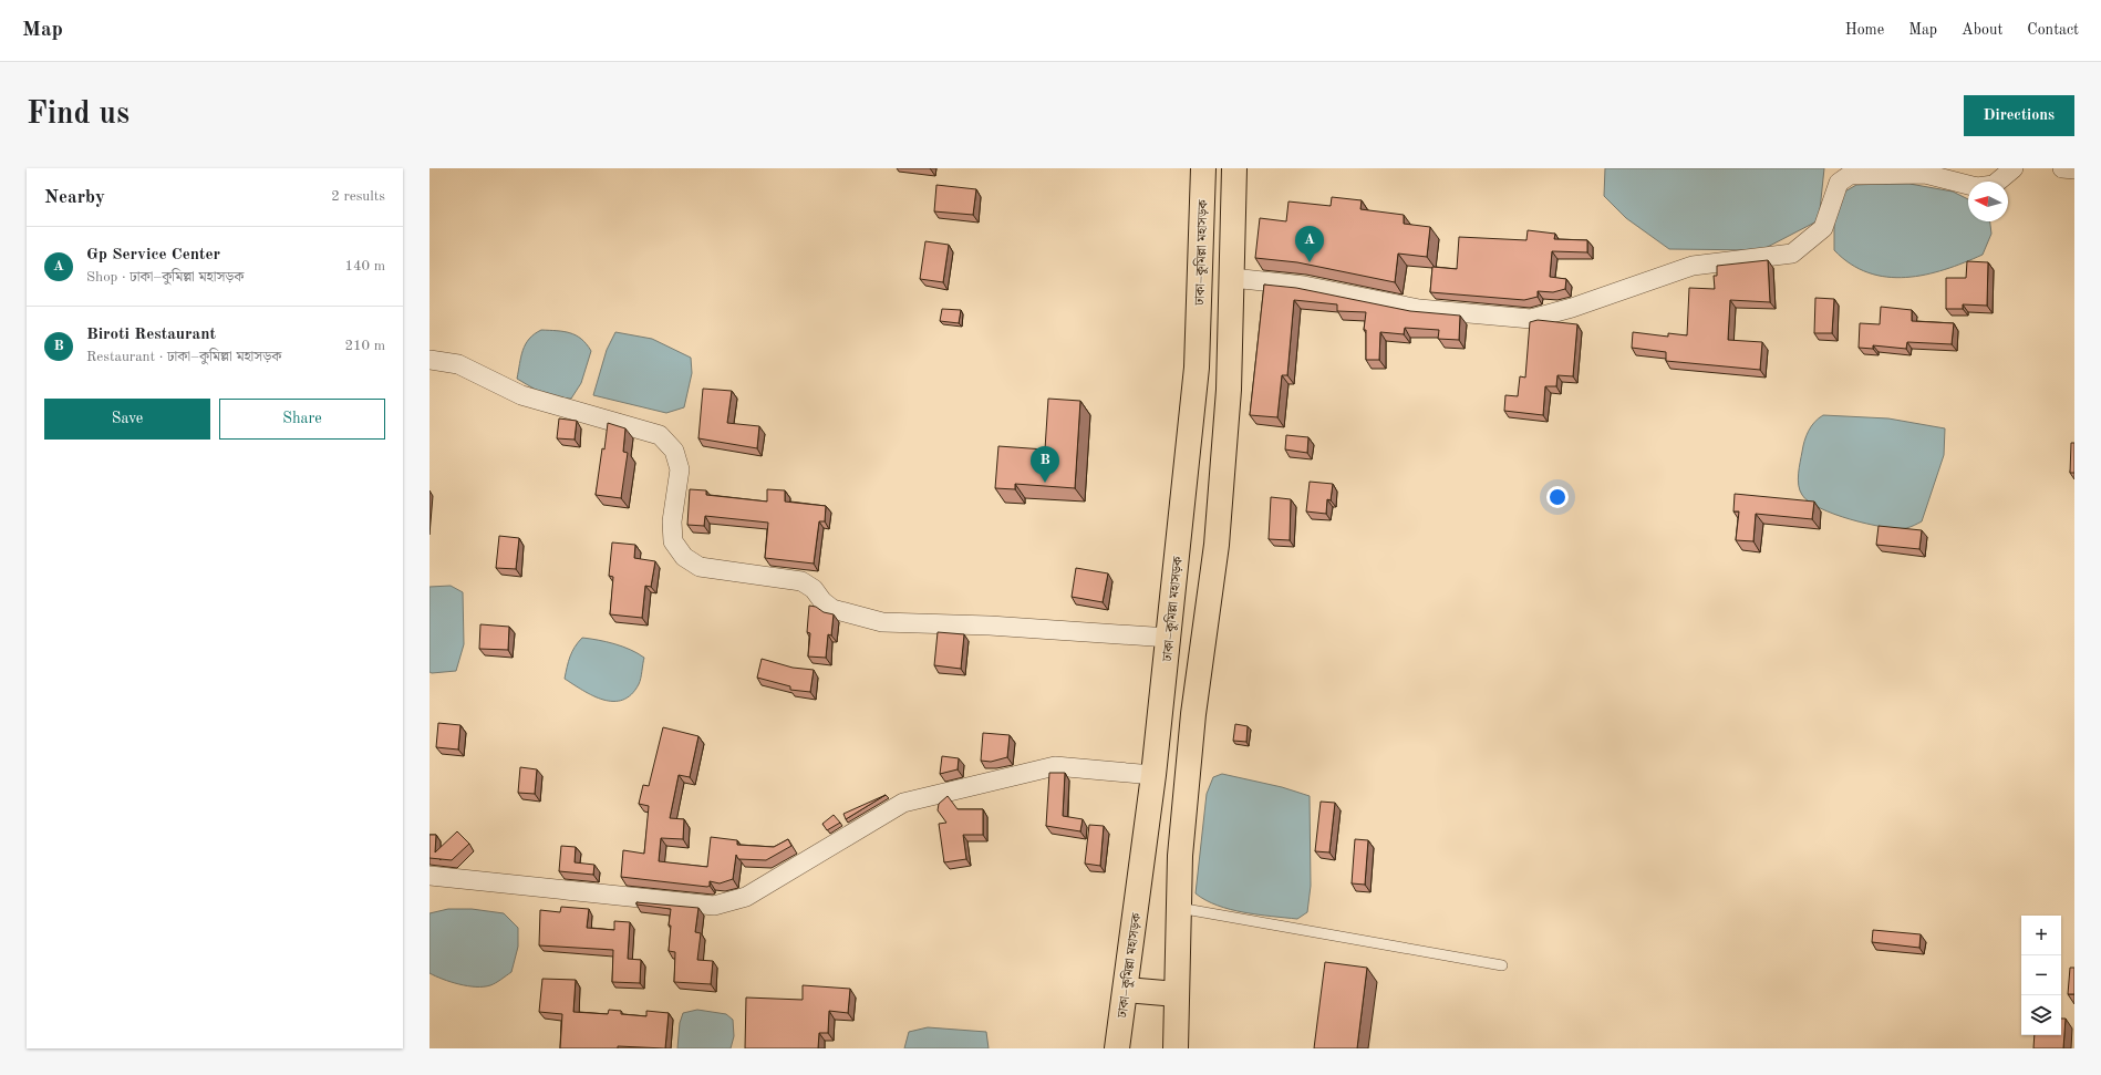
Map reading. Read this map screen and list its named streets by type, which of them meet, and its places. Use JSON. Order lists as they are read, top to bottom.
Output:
{
  "streets": {
    "highway": ["ঢাকা–কুমিল্লা মহাসড়ক"]
  },
  "north": "left",
  "page": {
    "header": "Map",
    "nav": [
      "Home",
      "Map",
      "About",
      "Contact"
    ],
    "buttons": [
      "Directions",
      ["Save", "Share"]
    ],
    "title": "Find us",
    "heading": ["Nearby", "2 results"],
    "list": [
      {
        "mark": "A",
        "name": "Gp Service Center",
        "note": "Shop · ঢাকা–কুমিল্লা মহাসড়ক",
        "value": "140 m"
      },
      {
        "mark": "B",
        "name": "Biroti Restaurant",
        "note": "Restaurant · ঢাকা–কুমিল্লা মহাসড়ক",
        "value": "210 m"
      }
    ],
    "pins": ["A", "B"],
    "map_buttons": ["+", "−"]
  }
}
